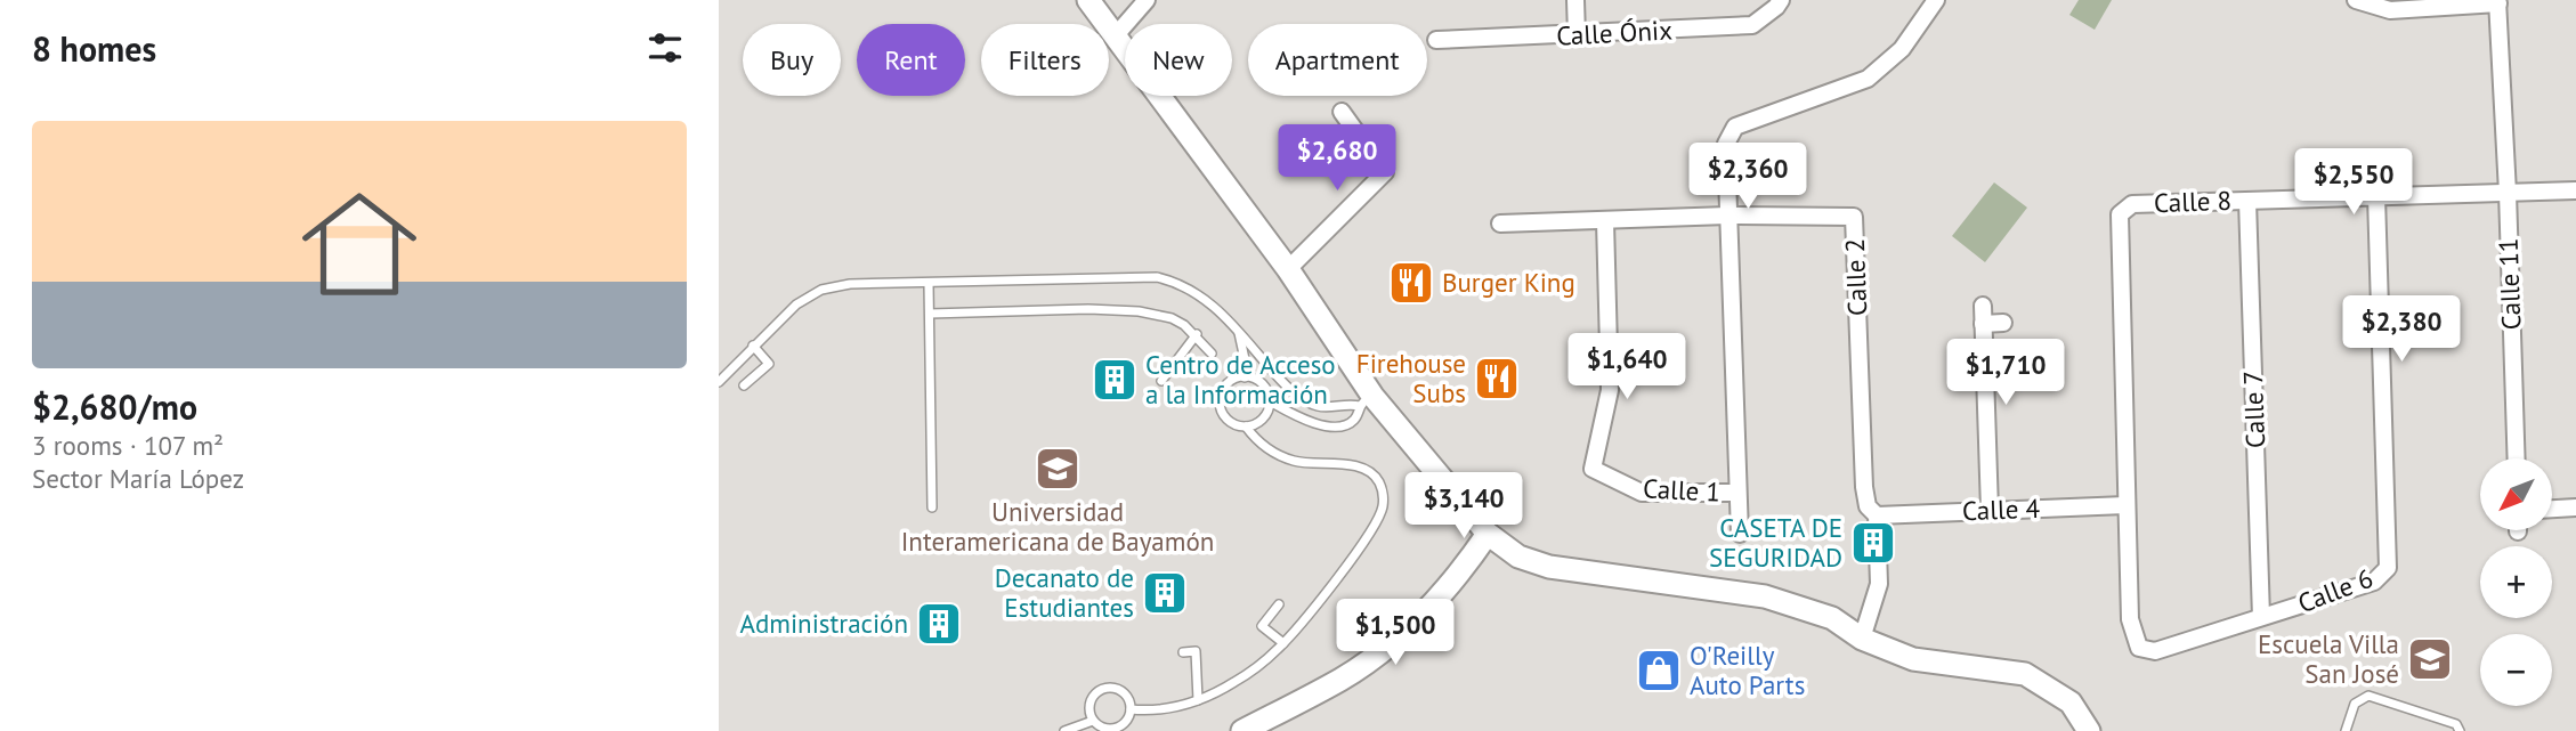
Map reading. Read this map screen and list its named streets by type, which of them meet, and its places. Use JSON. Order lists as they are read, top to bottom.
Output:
{
  "streets": {
    "street": [
      "Calle Ónix",
      "Calle 8",
      "Calle 2",
      "Calle 11",
      "Calle 7",
      "Calle 1",
      "Calle 4",
      "Calle 6"
    ]
  },
  "crossings": [
    ["Calle 8", "Calle 11"],
    ["Calle 8", "Calle 7"],
    ["Calle 8", "Calle 6"],
    ["Calle 2", "Calle 1"],
    ["Calle 2", "Calle 4"],
    ["Calle 7", "Calle 6"],
    ["Calle 4", "Calle 6"]
  ],
  "places": {
    "restaurant": ["Burger King", "Firehouse Subs"],
    "building": [
      "Centro de Acceso a la Información",
      "CASETA DE SEGURIDAD",
      "Decanato de Estudiantes",
      "Administración"
    ],
    "school or university": ["Universidad Interamericana de Bayamón", "Escuela Villa San José"],
    "shop": ["O'Reilly Auto Parts"]
  },
  "north": "bottom left",
  "page": {
    "heading": "8 homes",
    "chip": [
      "Buy",
      "Rent",
      "Filters",
      "New",
      "Apartment"
    ],
    "list": [
      {
        "name": "$2,680/mo",
        "note": "3 rooms · 107 m² · Sector María López"
      }
    ],
    "price": [
      "$2,680",
      "$2,360",
      "$2,550",
      "$2,380",
      "$1,640",
      "$1,710",
      "$3,140",
      "$1,500"
    ],
    "map_buttons": ["+", "−"]
  }
}
